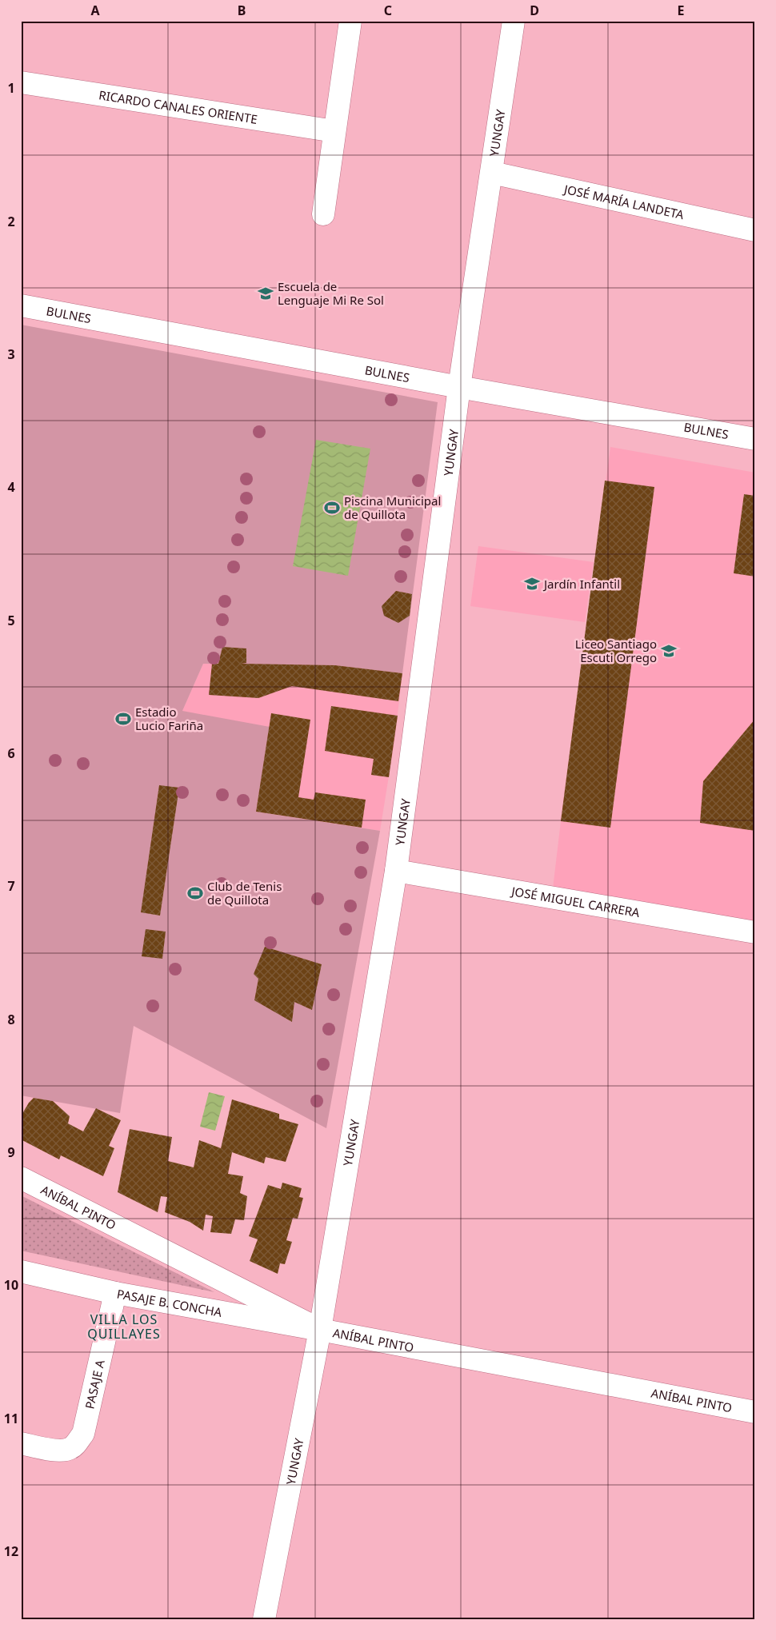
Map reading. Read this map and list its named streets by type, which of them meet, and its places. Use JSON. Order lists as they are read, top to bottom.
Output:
{
  "streets": {
    "street": [
      "RICARDO CANALES ORIENTE",
      "YUNGAY",
      "JOSÉ MARÍA LANDETA",
      "BULNES",
      "JOSÉ MIGUEL CARRERA",
      "ANÍBAL PINTO",
      "PASAJE B. CONCHA",
      "PASAJE A"
    ]
  },
  "crossings": [
    ["YUNGAY", "JOSÉ MARÍA LANDETA"],
    ["YUNGAY", "BULNES"],
    ["YUNGAY", "JOSÉ MIGUEL CARRERA"],
    ["YUNGAY", "ANÍBAL PINTO"],
    ["YUNGAY", "PASAJE B. CONCHA"],
    ["ANÍBAL PINTO", "PASAJE B. CONCHA"],
    ["PASAJE B. CONCHA", "PASAJE A"]
  ],
  "districts": ["VILLA LOS QUILLAYES"],
  "places": {
    "school or university": ["Escuela de Lenguaje Mi Re Sol", "Jardín Infantil", "Liceo Santiago Escuti Orrego"],
    "sports": ["Piscina Municipal de Quillota", "Estadio Lucio Fariña", "Club de Tenis de Quillota"]
  },
  "grid": {
    "columns": [
      "A",
      "B",
      "C",
      "D",
      "E"
    ],
    "rows": [
      "1",
      "2",
      "3",
      "4",
      "5",
      "6",
      "7",
      "8",
      "9",
      "10",
      "11",
      "12"
    ]
  }
}
